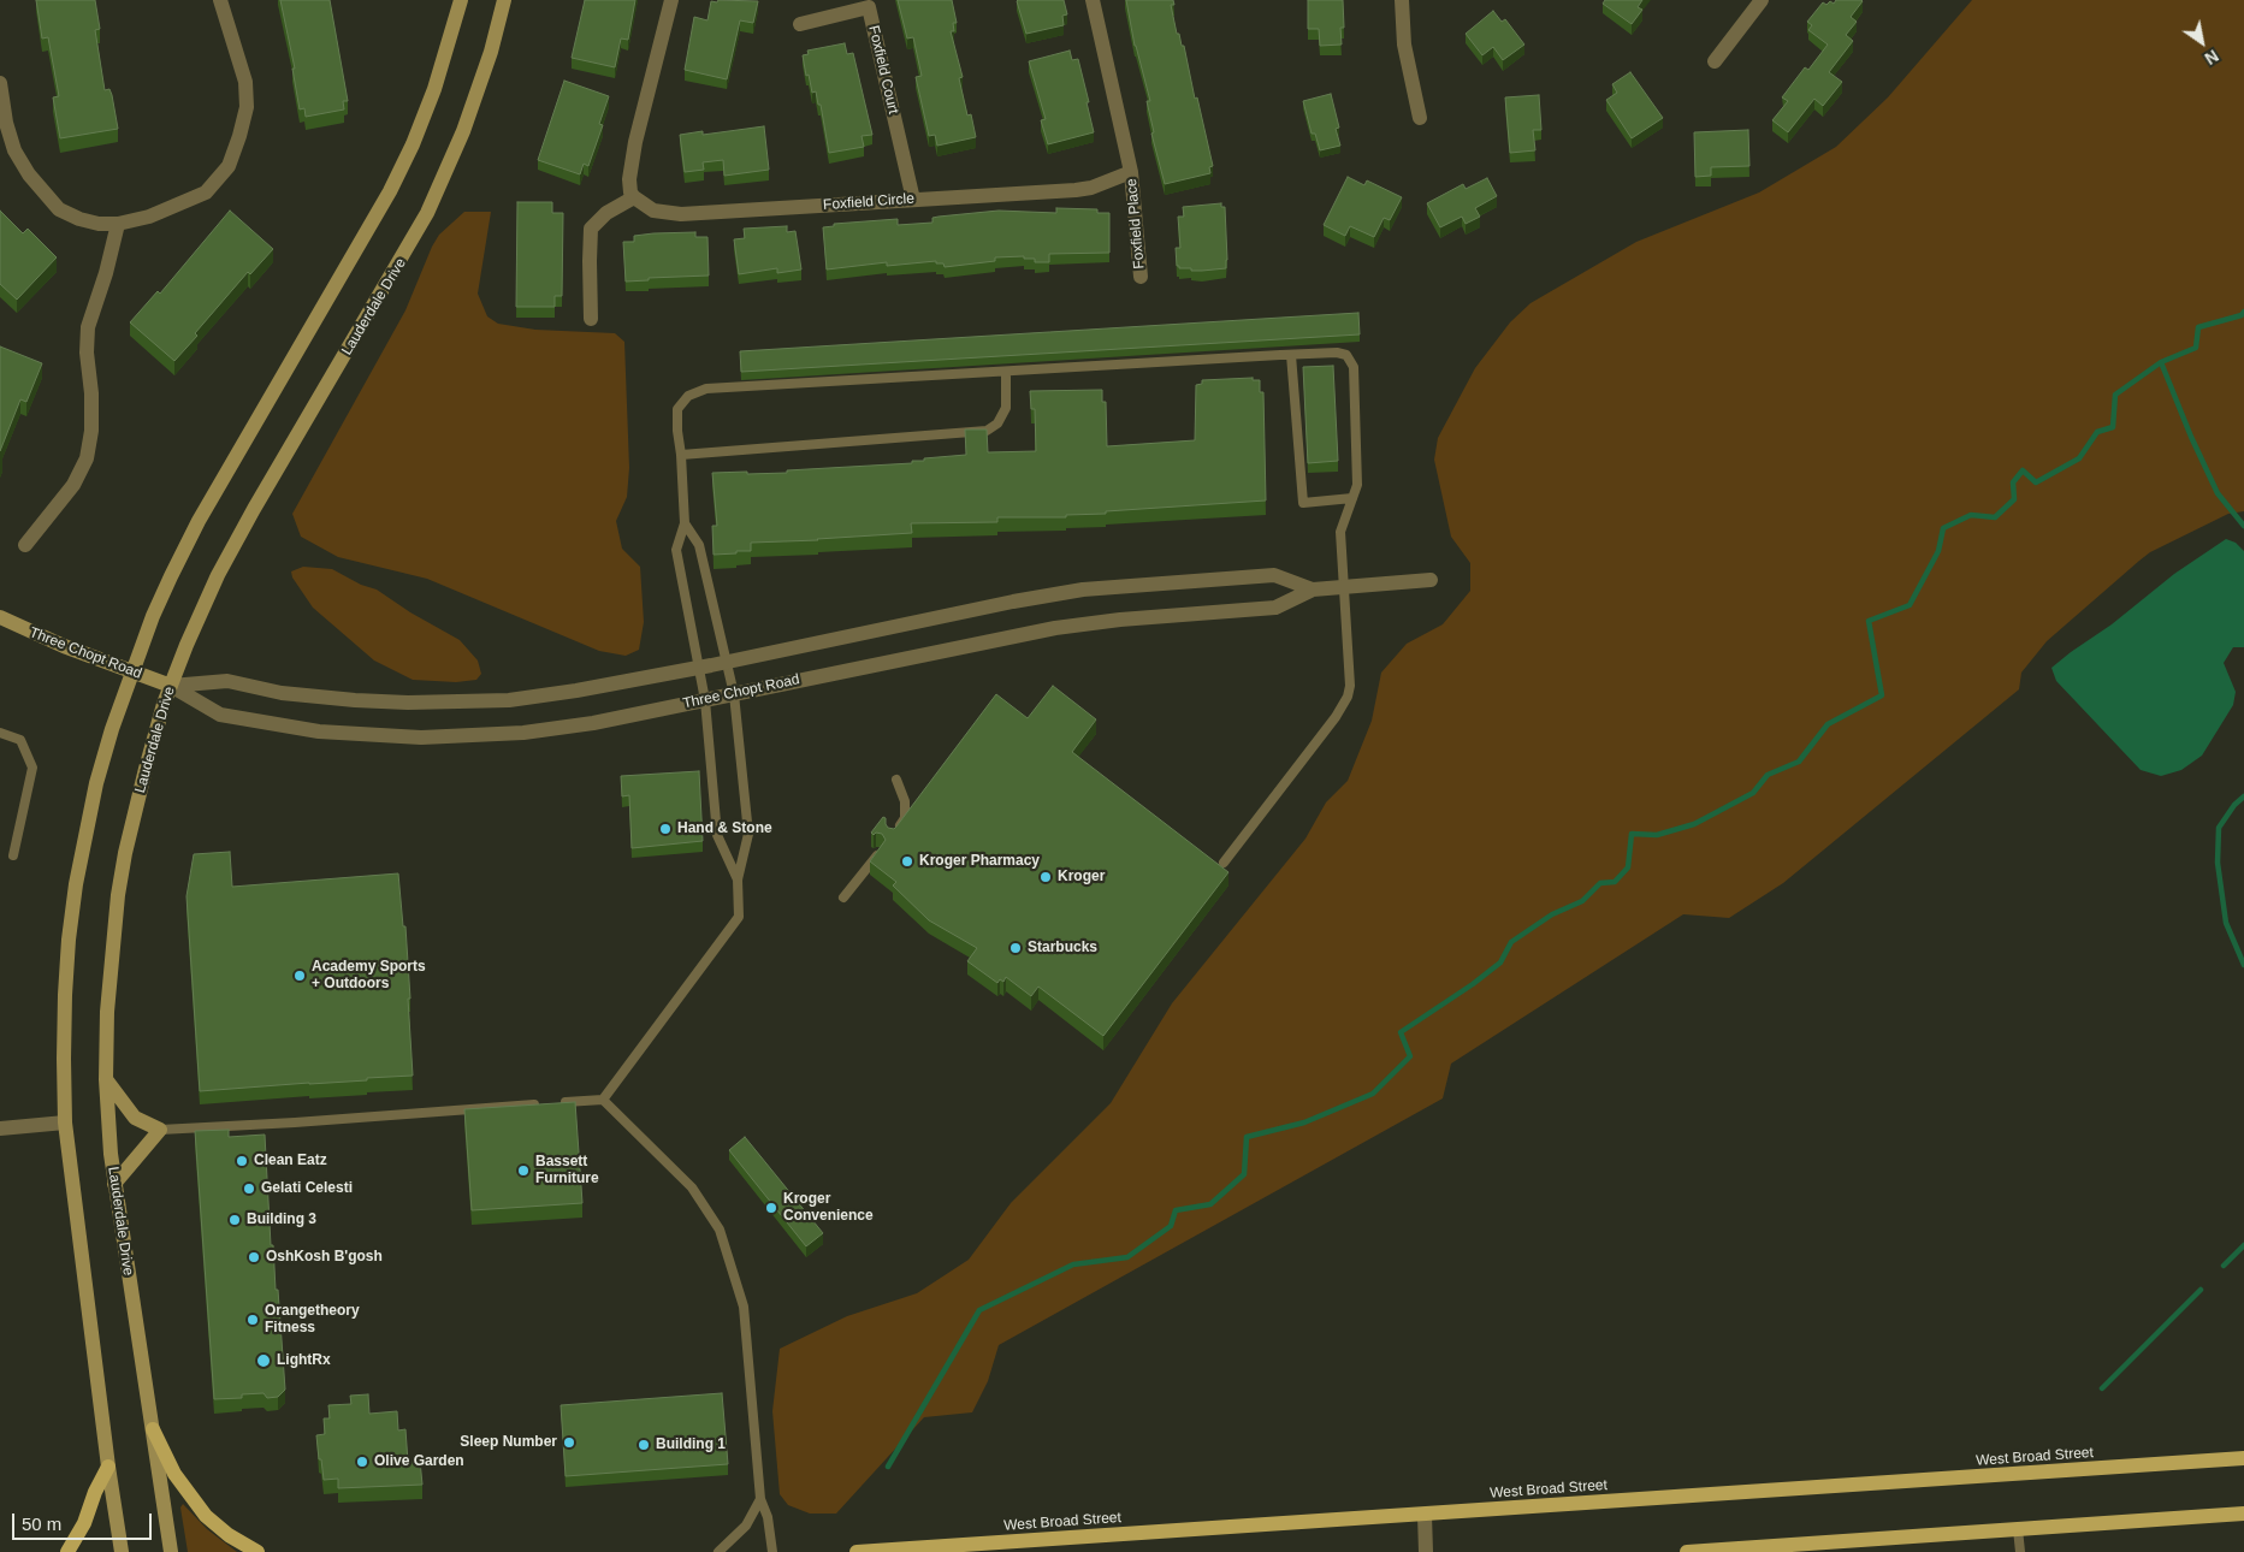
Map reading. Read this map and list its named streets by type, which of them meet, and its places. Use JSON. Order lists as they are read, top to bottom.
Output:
{
  "streets": {
    "main road": ["Lauderdale Drive", "Three Chopt Road", "West Broad Street"],
    "street": ["Foxfield Court", "Foxfield Circle", "Foxfield Place"]
  },
  "crossings": [
    ["Foxfield Court", "Foxfield Circle"],
    ["Foxfield Circle", "Foxfield Place"],
    ["Lauderdale Drive", "Three Chopt Road"]
  ],
  "places": [
    "Hand & Stone",
    "Kroger Pharmacy",
    "Kroger",
    "Starbucks",
    "Academy Sports + Outdoors",
    "Clean Eatz",
    "Bassett Furniture",
    "Gelati Celesti",
    "Kroger Convenience",
    "Building 3",
    "OshKosh B'gosh",
    "Orangetheory Fitness",
    "LightRx",
    "Sleep Number",
    "Building 1",
    "Olive Garden"
  ],
  "scale_bar": "50 m",
  "north": "bottom right"
}
